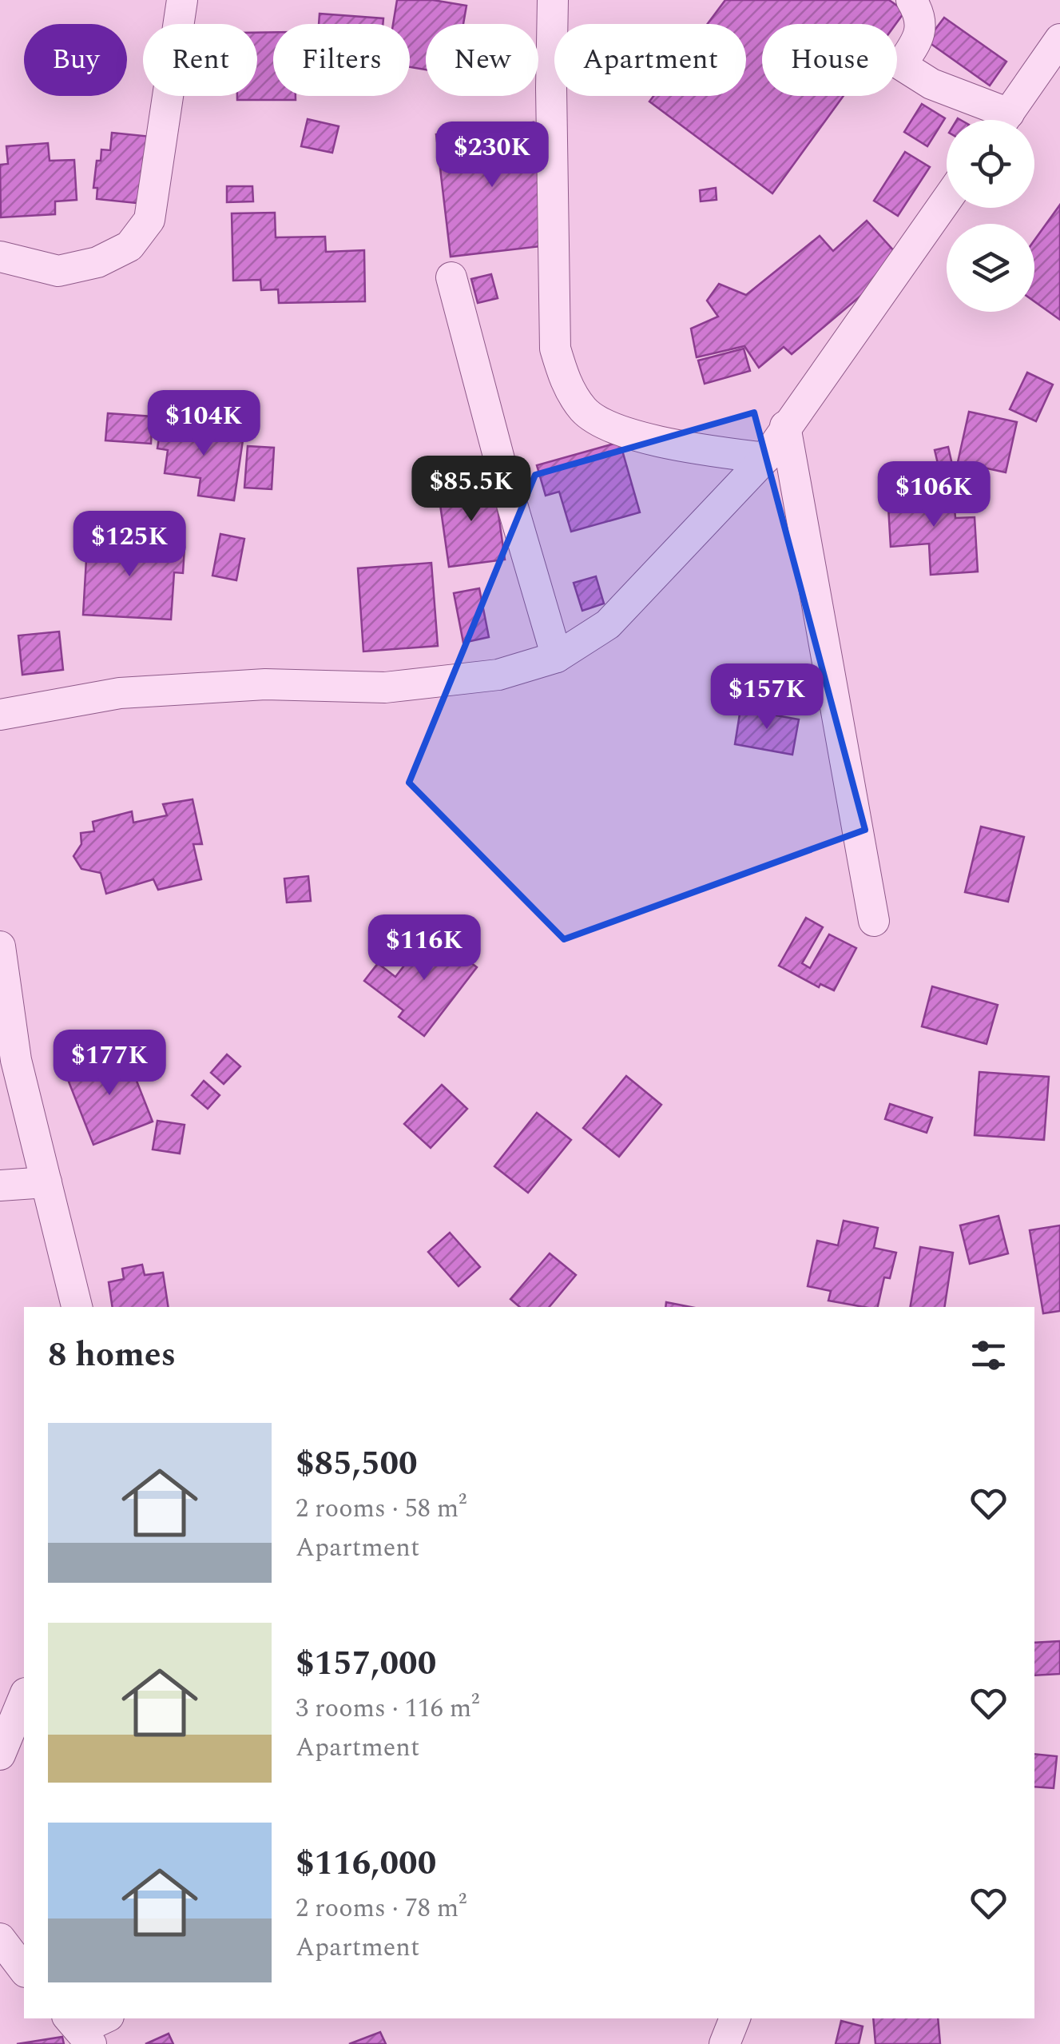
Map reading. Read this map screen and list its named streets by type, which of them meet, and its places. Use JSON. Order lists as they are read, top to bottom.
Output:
{
  "page": {
    "chip": [
      "Buy",
      "Rent",
      "Filters",
      "New",
      "Apartment",
      "House"
    ],
    "price": [
      "$230K",
      "$104K",
      "$85.5K",
      "$106K",
      "$125K",
      "$157K",
      "$116K",
      "$177K"
    ],
    "heading": "8 homes",
    "list": [
      {
        "name": "$85,500",
        "note": "2 rooms · 58 m² · Apartment"
      },
      {
        "name": "$157,000",
        "note": "3 rooms · 116 m² · Apartment"
      },
      {
        "name": "$116,000",
        "note": "2 rooms · 78 m² · Apartment"
      }
    ]
  }
}
